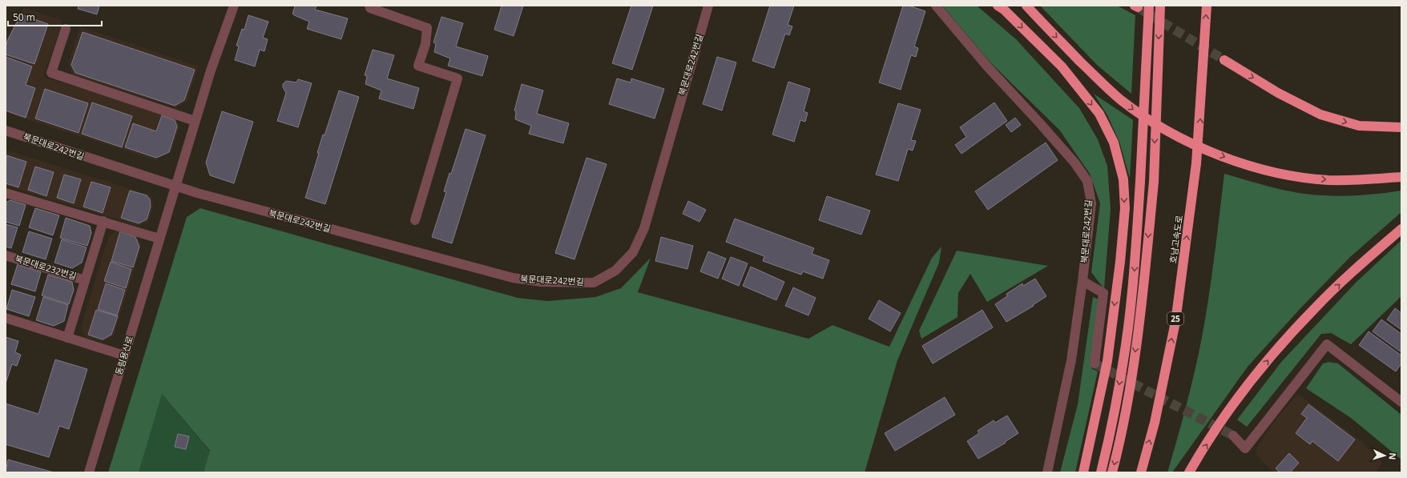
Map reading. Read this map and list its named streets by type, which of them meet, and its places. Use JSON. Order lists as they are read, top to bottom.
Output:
{
  "streets": {
    "highway": ["호남고속도로", "25"],
    "street": ["북문대로242번길", "북문대로232번길", "동림용산로"]
  },
  "crossings": [
    ["북문대로242번길", "동림용산로"]
  ],
  "scale_bar": "50 m",
  "north": "right"
}
